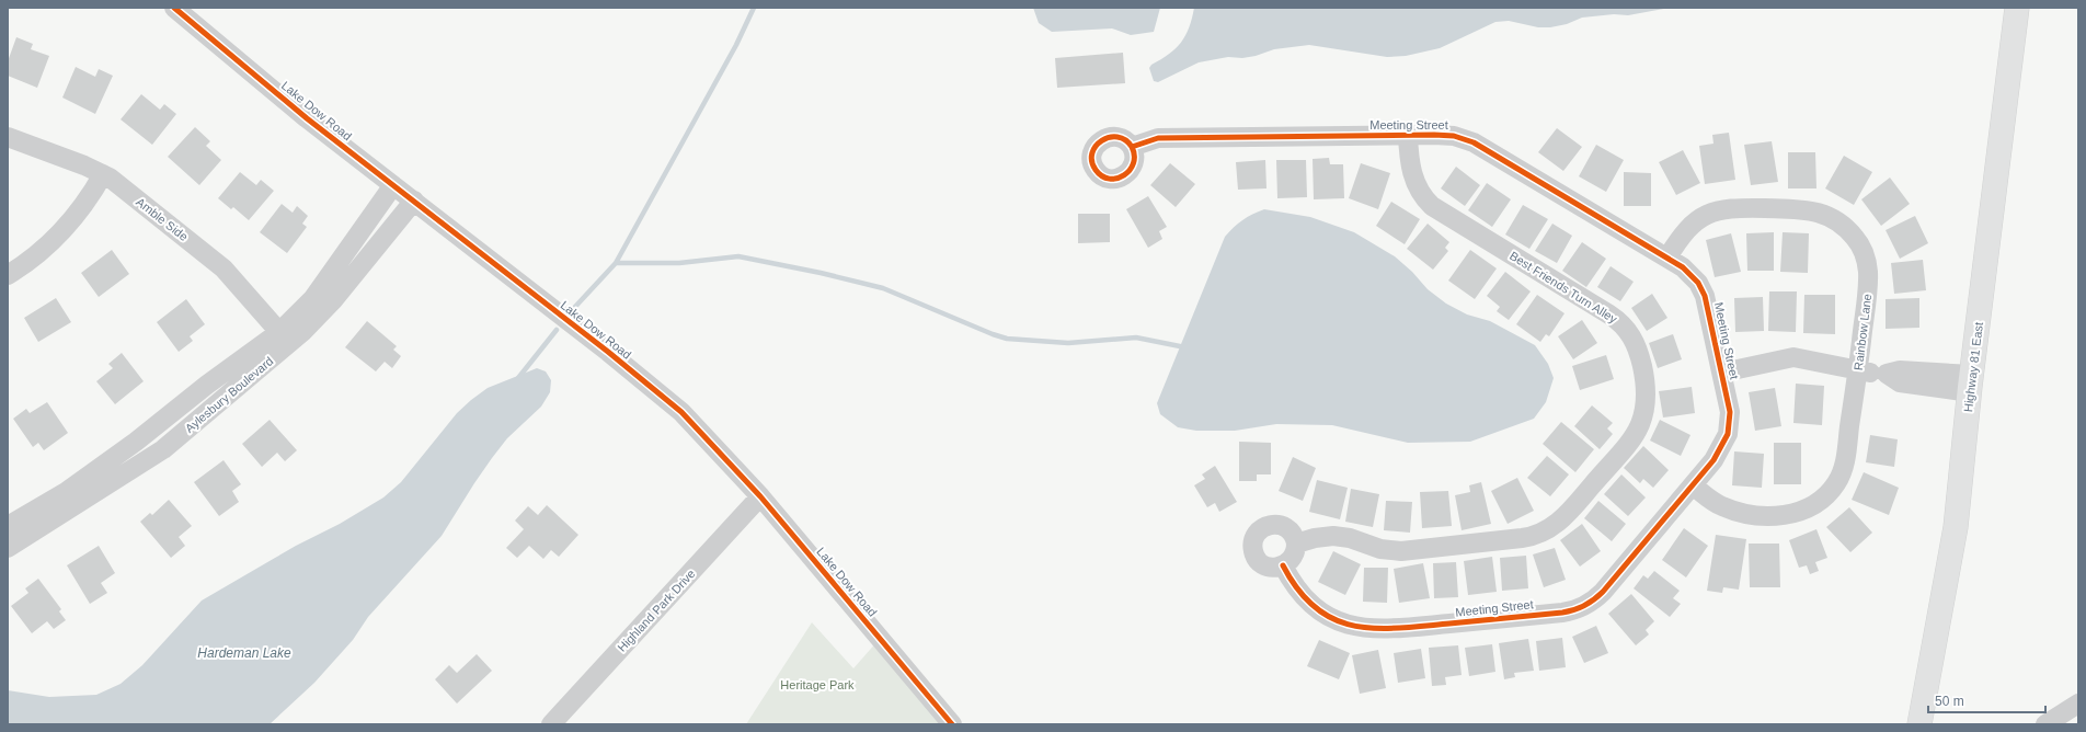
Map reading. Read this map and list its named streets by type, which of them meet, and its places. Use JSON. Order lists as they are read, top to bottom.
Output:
{
  "streets": {
    "main road": ["Highway 81 East"],
    "street": [
      "Lake Dow Road",
      "Meeting Street",
      "Amble Side",
      "Best Friends Turn Alley",
      "Rainbow Lane",
      "Aylesbury Boulevard",
      "Highland Park Drive"
    ]
  },
  "crossings": [
    ["Lake Dow Road", "Aylesbury Boulevard"],
    ["Lake Dow Road", "Highland Park Drive"],
    ["Meeting Street", "Best Friends Turn Alley"],
    ["Meeting Street", "Rainbow Lane"],
    ["Amble Side", "Aylesbury Boulevard"]
  ],
  "water": ["Hardeman Lake"],
  "parks": ["Heritage Park"],
  "scale_bar": "50 m"
}
